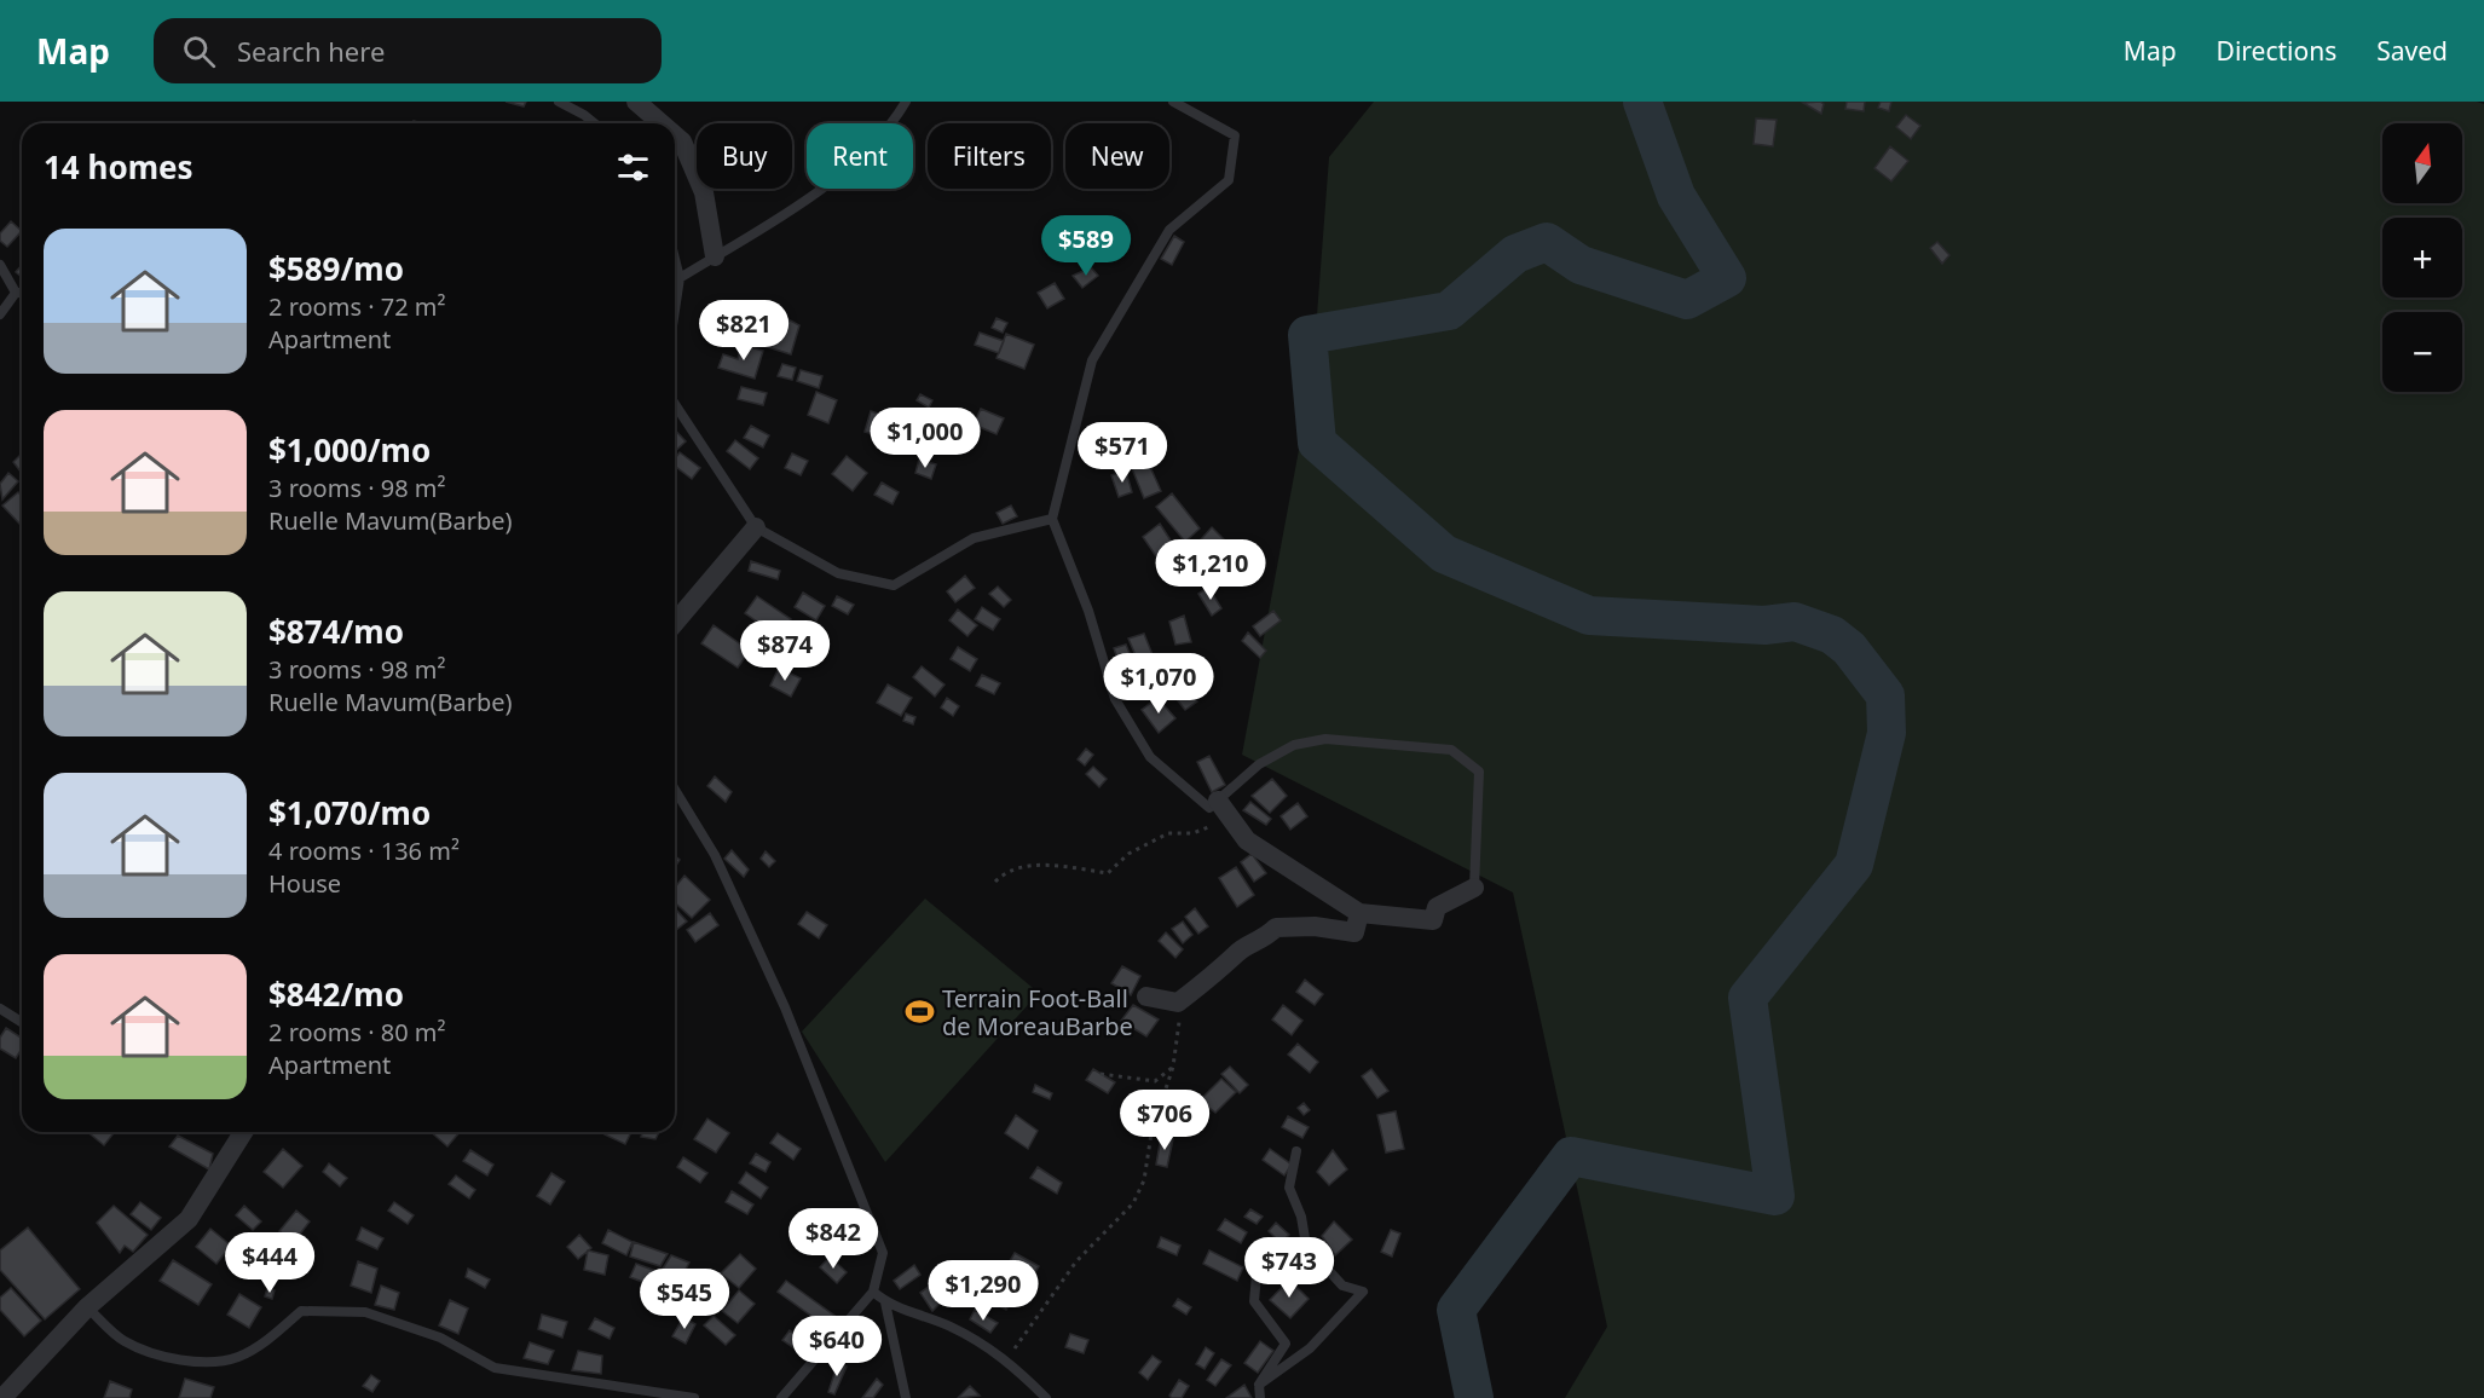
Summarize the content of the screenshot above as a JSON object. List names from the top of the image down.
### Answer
{
  "places": {
    "sports": ["Terrain Foot-Ball de MoreauBarbe"]
  },
  "north": "top",
  "page": {
    "header": "Map",
    "search": "Search here",
    "nav": ["Map", "Directions", "Saved"],
    "map_buttons": ["+", "−"],
    "chip": [
      "Buy",
      "Rent",
      "Filters",
      "New"
    ],
    "heading": "14 homes",
    "list": [
      {
        "name": "$589/mo",
        "note": "2 rooms · 72 m² · Apartment"
      },
      {
        "name": "$1,000/mo",
        "note": "3 rooms · 98 m² · Ruelle Mavum(Barbe)"
      },
      {
        "name": "$874/mo",
        "note": "3 rooms · 98 m² · Ruelle Mavum(Barbe)"
      },
      {
        "name": "$1,070/mo",
        "note": "4 rooms · 136 m² · House"
      },
      {
        "name": "$842/mo",
        "note": "2 rooms · 80 m² · Apartment"
      }
    ],
    "price": [
      "$589",
      "$821",
      "$1,000",
      "$571",
      "$1,210",
      "$874",
      "$1,070",
      "$706",
      "$842",
      "$444",
      "$743",
      "$1,290",
      "$545",
      "$640"
    ]
  }
}
